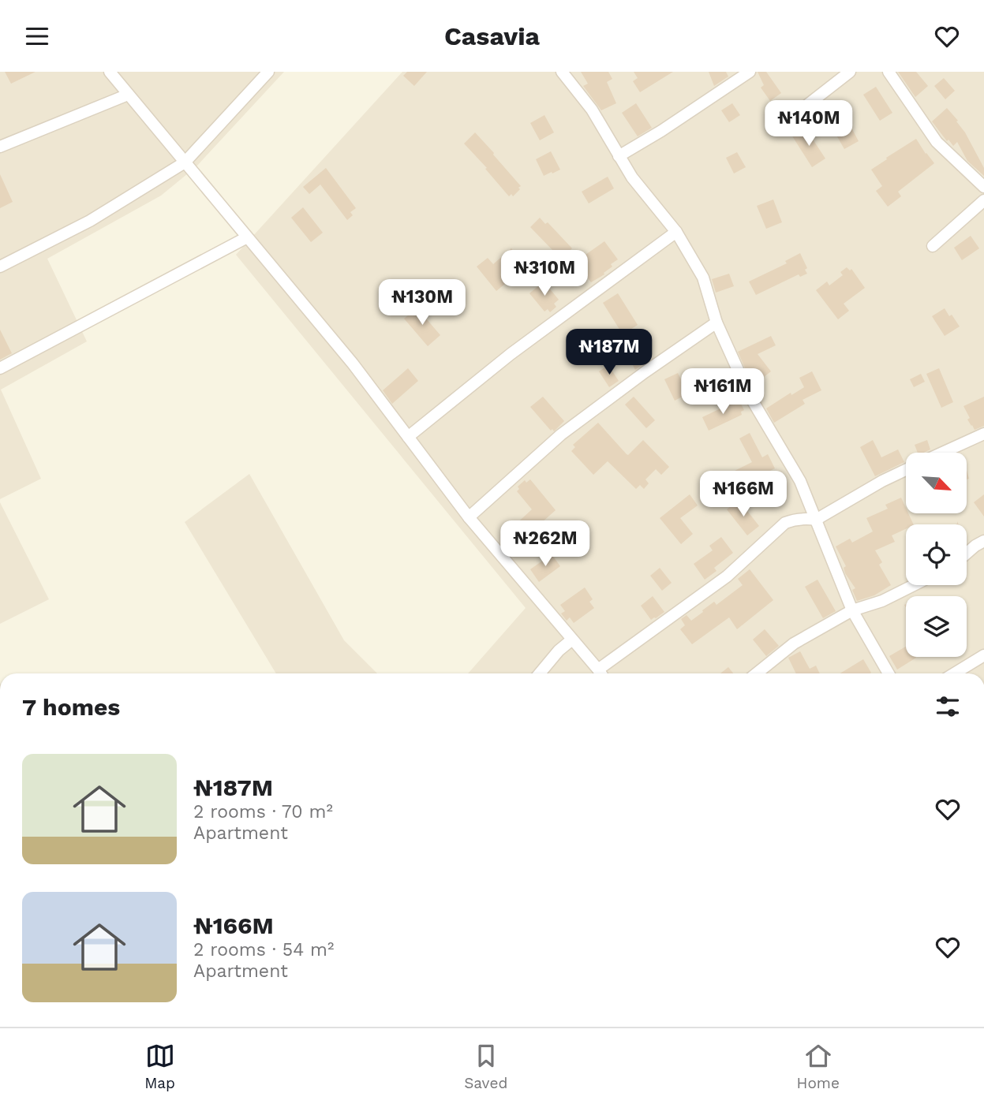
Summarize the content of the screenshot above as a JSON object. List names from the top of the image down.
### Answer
{
  "north": "bottom right",
  "page": {
    "header": "Casavia",
    "price": [
      "₦140M",
      "₦310M",
      "₦130M",
      "₦187M",
      "₦161M",
      "₦166M",
      "₦262M"
    ],
    "heading": "7 homes",
    "list": [
      {
        "name": "₦187M",
        "note": "2 rooms · 70 m² · Apartment"
      },
      {
        "name": "₦166M",
        "note": "2 rooms · 54 m² · Apartment"
      }
    ],
    "tabs": ["Map", "Saved", "Home"]
  }
}
